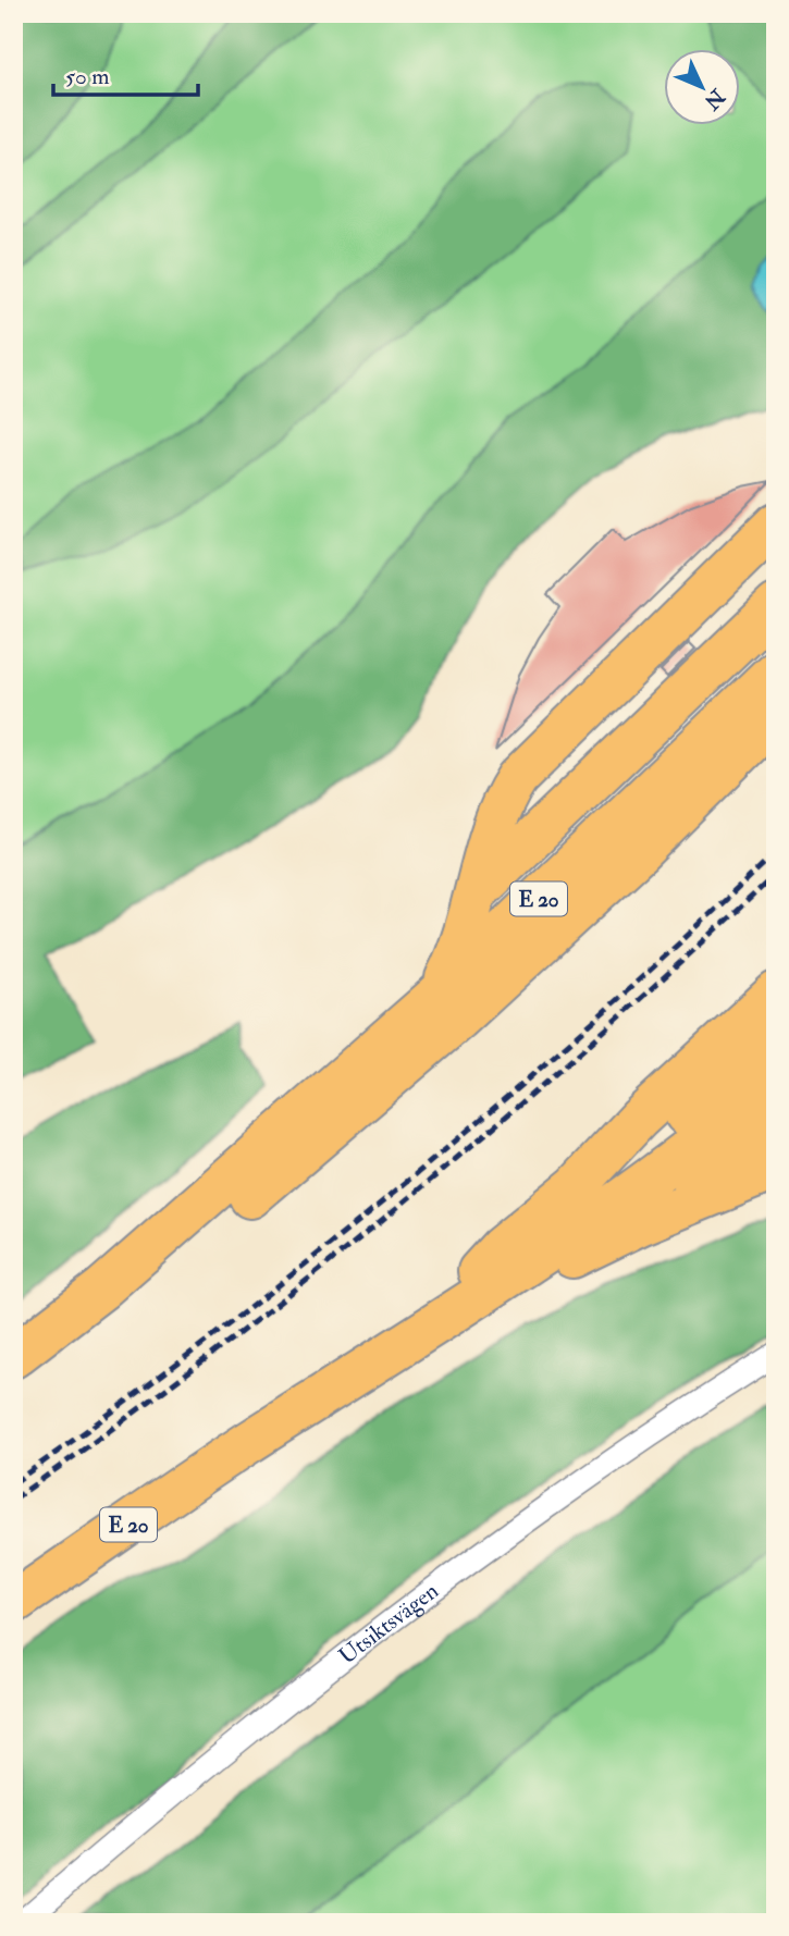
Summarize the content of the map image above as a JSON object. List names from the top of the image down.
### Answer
{
  "streets": {
    "highway": ["E 20"],
    "street": ["Utsiktsvägen"]
  },
  "scale_bar": "50 m",
  "north": "bottom right"
}
